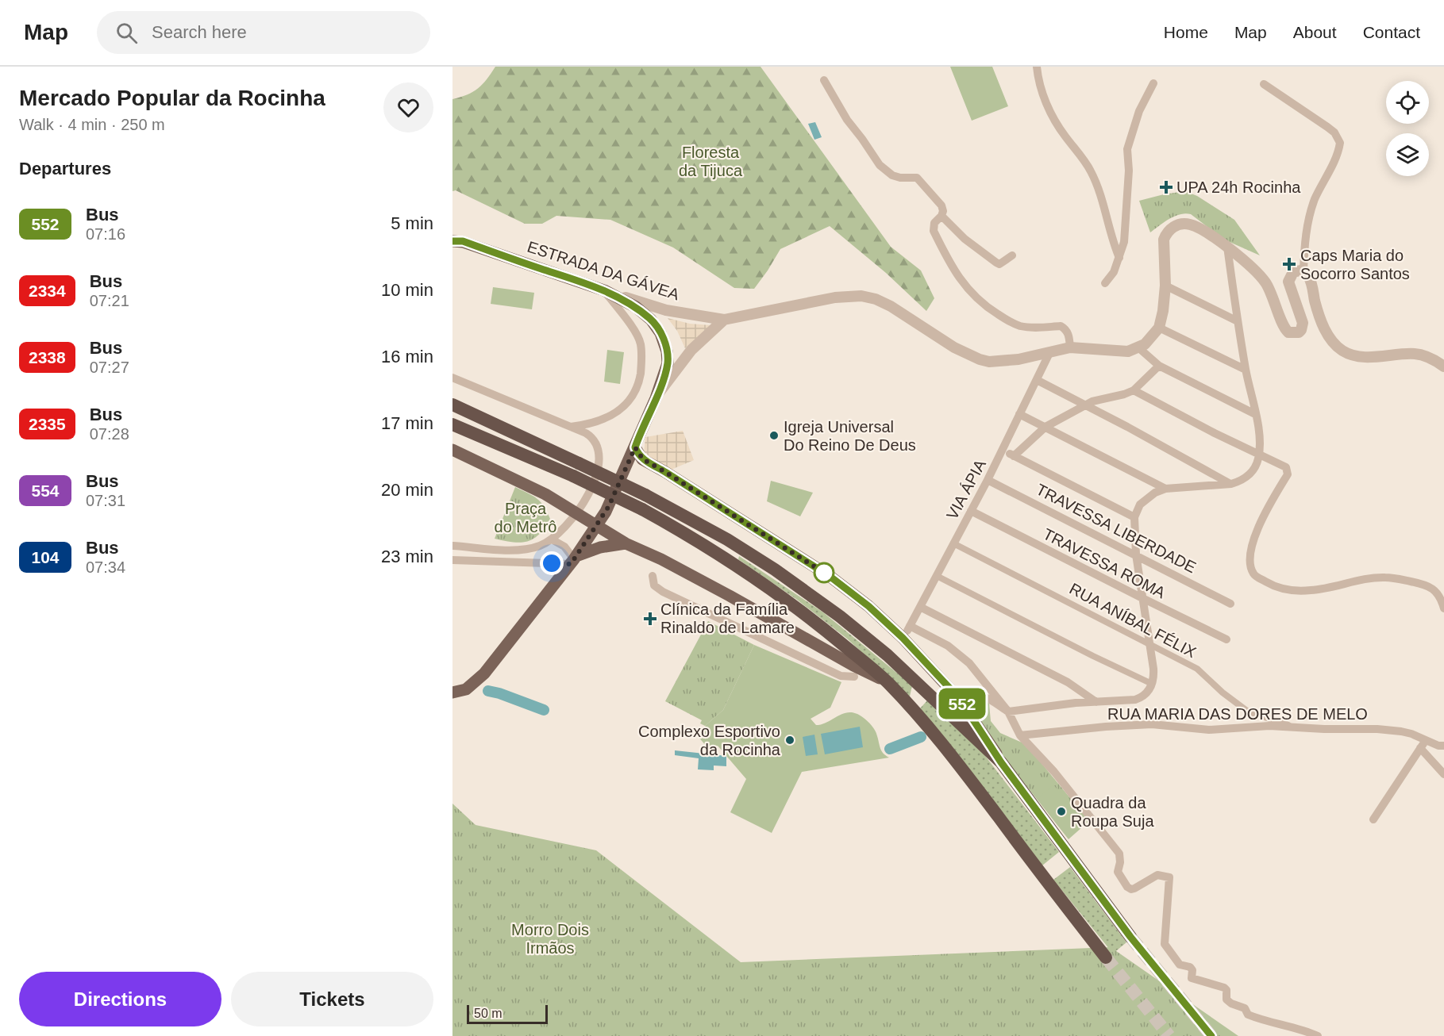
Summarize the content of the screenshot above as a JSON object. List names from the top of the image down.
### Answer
{
  "streets": {
    "main road": ["ESTRADA DA GÁVEA"],
    "street": [
      "VIA ÁPIA",
      "TRAVESSA LIBERDADE",
      "TRAVESSA ROMA",
      "RUA ANÍBAL FÉLIX",
      "RUA MARIA DAS DORES DE MELO"
    ]
  },
  "crossings": [
    ["ESTRADA DA GÁVEA", "VIA ÁPIA"],
    ["VIA ÁPIA", "TRAVESSA LIBERDADE"],
    ["VIA ÁPIA", "TRAVESSA ROMA"],
    ["VIA ÁPIA", "RUA ANÍBAL FÉLIX"],
    ["RUA ANÍBAL FÉLIX", "RUA MARIA DAS DORES DE MELO"]
  ],
  "parks": ["Floresta da Tijuca", "Praça do Metrô", "Morro Dois Irmãos"],
  "places": {
    "health": ["UPA 24h Rocinha", "Caps Maria do Socorro Santos", "Clínica da Família Rinaldo de Lamare"],
    "other": ["Igreja Universal Do Reino De Deus", "Complexo Esportivo da Rocinha", "Quadra da Roupa Suja"]
  },
  "lines": ["bus line 552"],
  "scale_bar": "50 m",
  "page": {
    "header": "Map",
    "search": "Search here",
    "nav": [
      "Home",
      "Map",
      "About",
      "Contact"
    ],
    "heading": [
      ["Mercado Popular da Rocinha", "Walk · 4 min · 250 m"],
      "Departures"
    ],
    "on_map": "552",
    "list": [
      {
        "mark": "552",
        "name": "Bus",
        "note": "07:16",
        "value": "5 min"
      },
      {
        "mark": "2334",
        "name": "Bus",
        "note": "07:21",
        "value": "10 min"
      },
      {
        "mark": "2338",
        "name": "Bus",
        "note": "07:27",
        "value": "16 min"
      },
      {
        "mark": "2335",
        "name": "Bus",
        "note": "07:28",
        "value": "17 min"
      },
      {
        "mark": "554",
        "name": "Bus",
        "note": "07:31",
        "value": "20 min"
      },
      {
        "mark": "104",
        "name": "Bus",
        "note": "07:34",
        "value": "23 min"
      }
    ],
    "buttons": ["Directions", "Tickets"],
    "scale": "50 m"
  }
}
